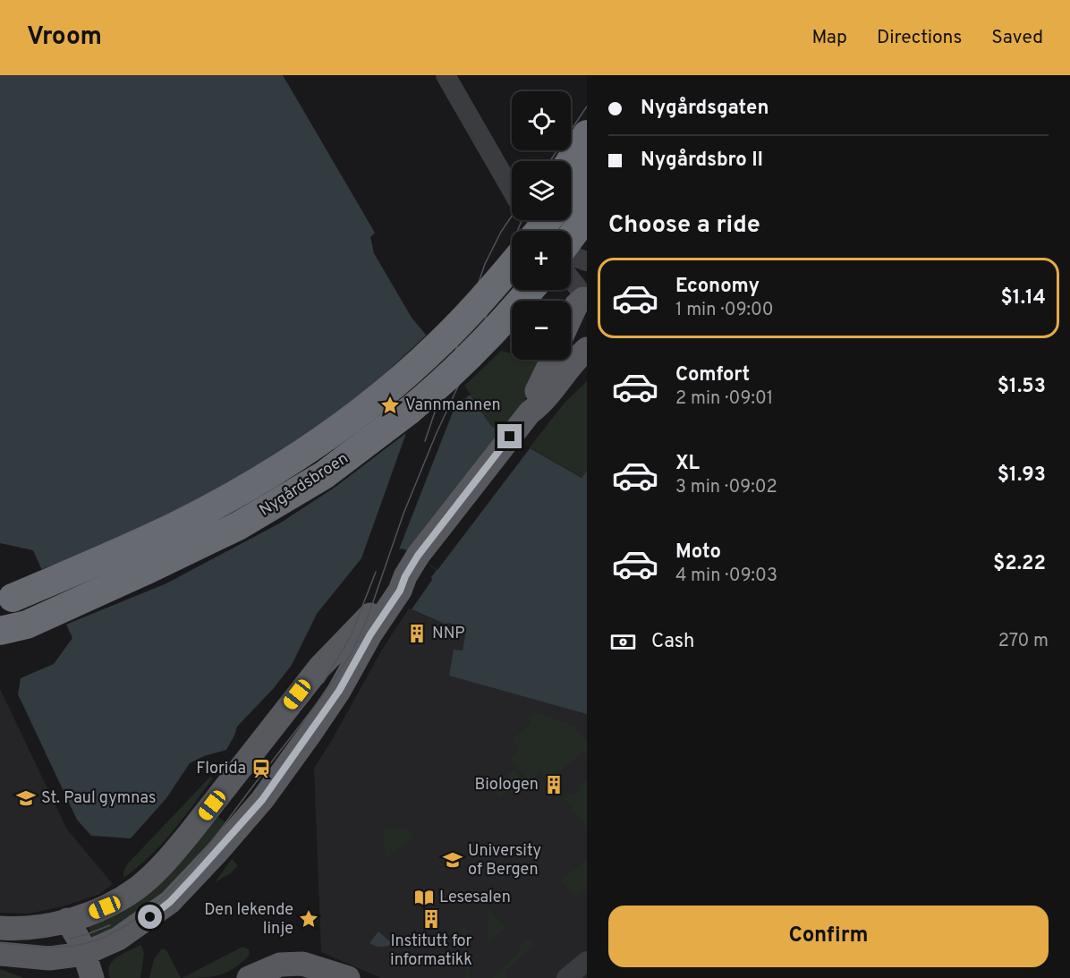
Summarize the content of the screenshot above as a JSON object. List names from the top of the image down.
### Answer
{
  "streets": {
    "highway": ["Nygårdsbroen"]
  },
  "places": {
    "place": ["Vannmannen", "Den lekende linje"],
    "building": ["NNP", "Biologen", "Institutt for informatikk"],
    "station": ["Florida"],
    "school or university": ["St. Paul gymnas", "University of Bergen"],
    "library": ["Lesesalen"]
  },
  "page": {
    "header": "Vroom",
    "nav": ["Map", "Directions", "Saved"],
    "banner": ["Nygårdsgaten", "Nygårdsbro II"],
    "map_buttons": ["+", "−"],
    "heading": "Choose a ride",
    "list": [
      {
        "name": "Economy",
        "note": "1 min · 09:00",
        "value": "$1.14"
      },
      {
        "name": "Comfort",
        "note": "2 min · 09:01",
        "value": "$1.53"
      },
      {
        "name": "XL",
        "note": "3 min · 09:02",
        "value": "$1.93"
      },
      {
        "name": "Moto",
        "note": "4 min · 09:03",
        "value": "$2.22"
      }
    ],
    "pay": ["Cash", "270 m"],
    "buttons": "Confirm"
  }
}
